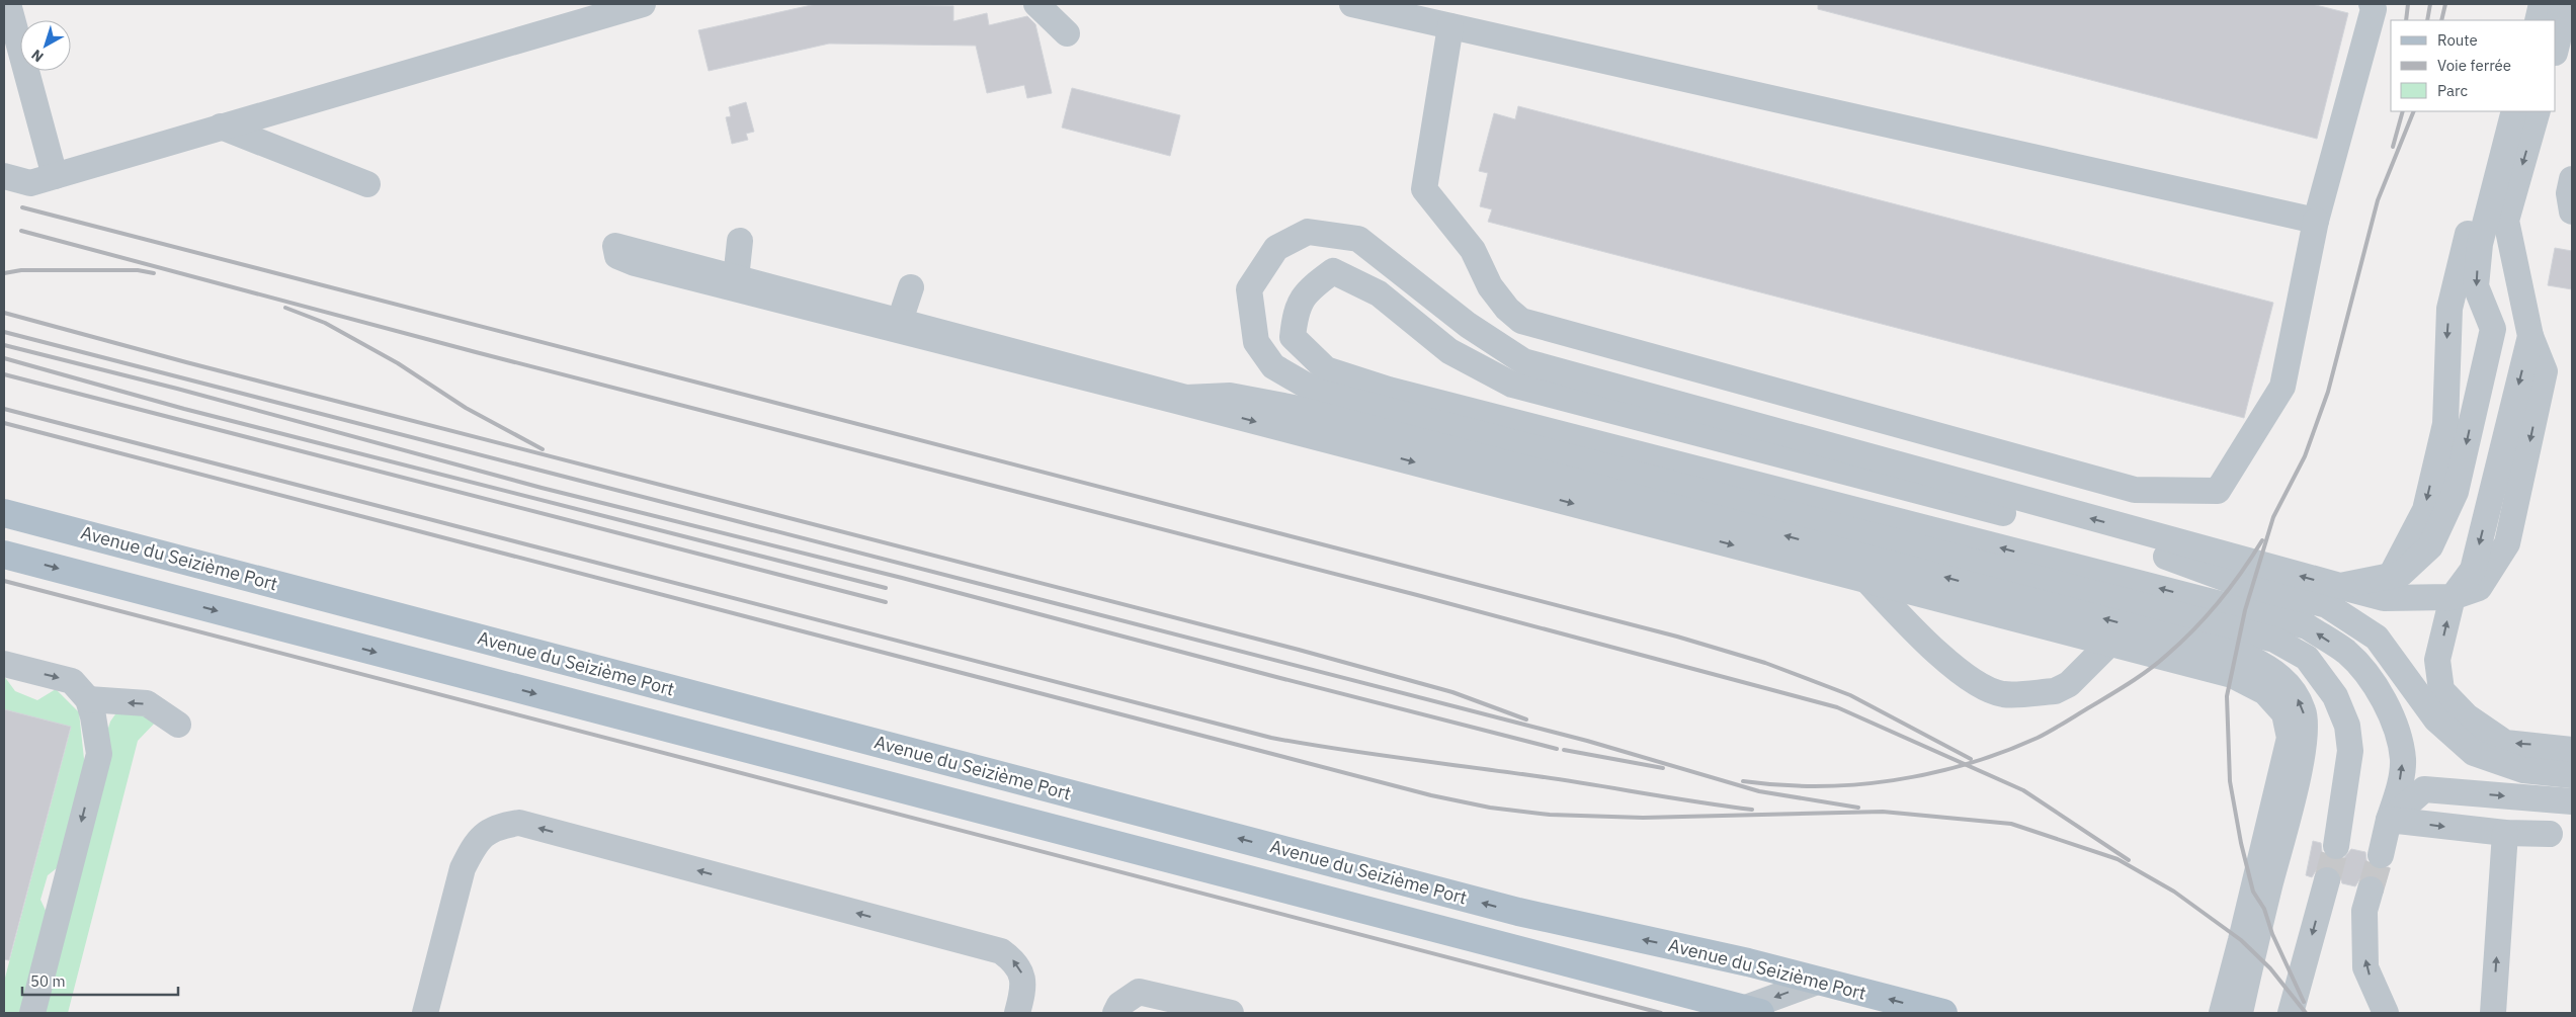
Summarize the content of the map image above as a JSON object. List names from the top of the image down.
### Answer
{
  "streets": {
    "main road": ["Avenue du Seizième Port"]
  },
  "legend": ["Route", "Voie ferrée", "Parc"],
  "scale_bar": "50 m",
  "north": "bottom left"
}
